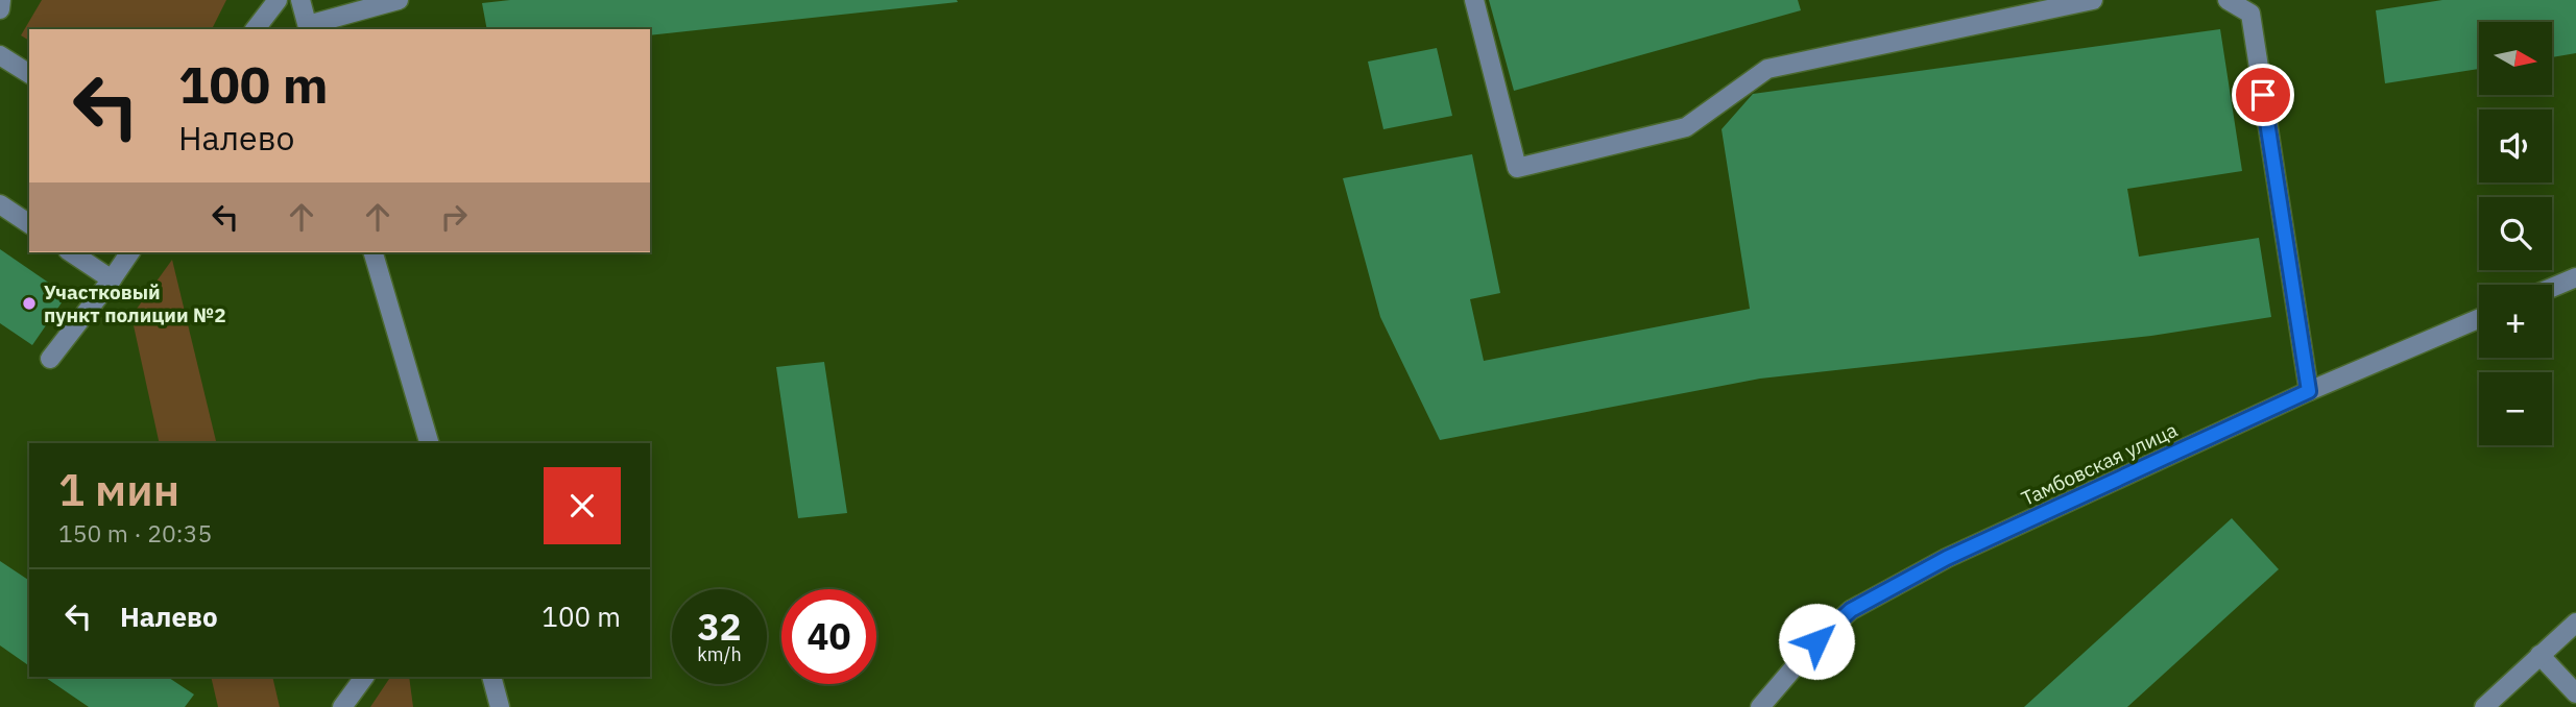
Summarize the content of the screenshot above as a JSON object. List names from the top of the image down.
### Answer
{
  "streets": {
    "street": ["Тамбовская улица"]
  },
  "places": ["Участковый пункт полиции №2"],
  "north": "right",
  "page": {
    "map_buttons": ["+", "−"],
    "turn": ["100 m", "Налево"],
    "heading": ["1 мин", "150 m · 20:35"],
    "list": [
      {
        "name": "Налево",
        "value": "100 m"
      }
    ],
    "speed": "32 km/h",
    "limit": "40"
  }
}
